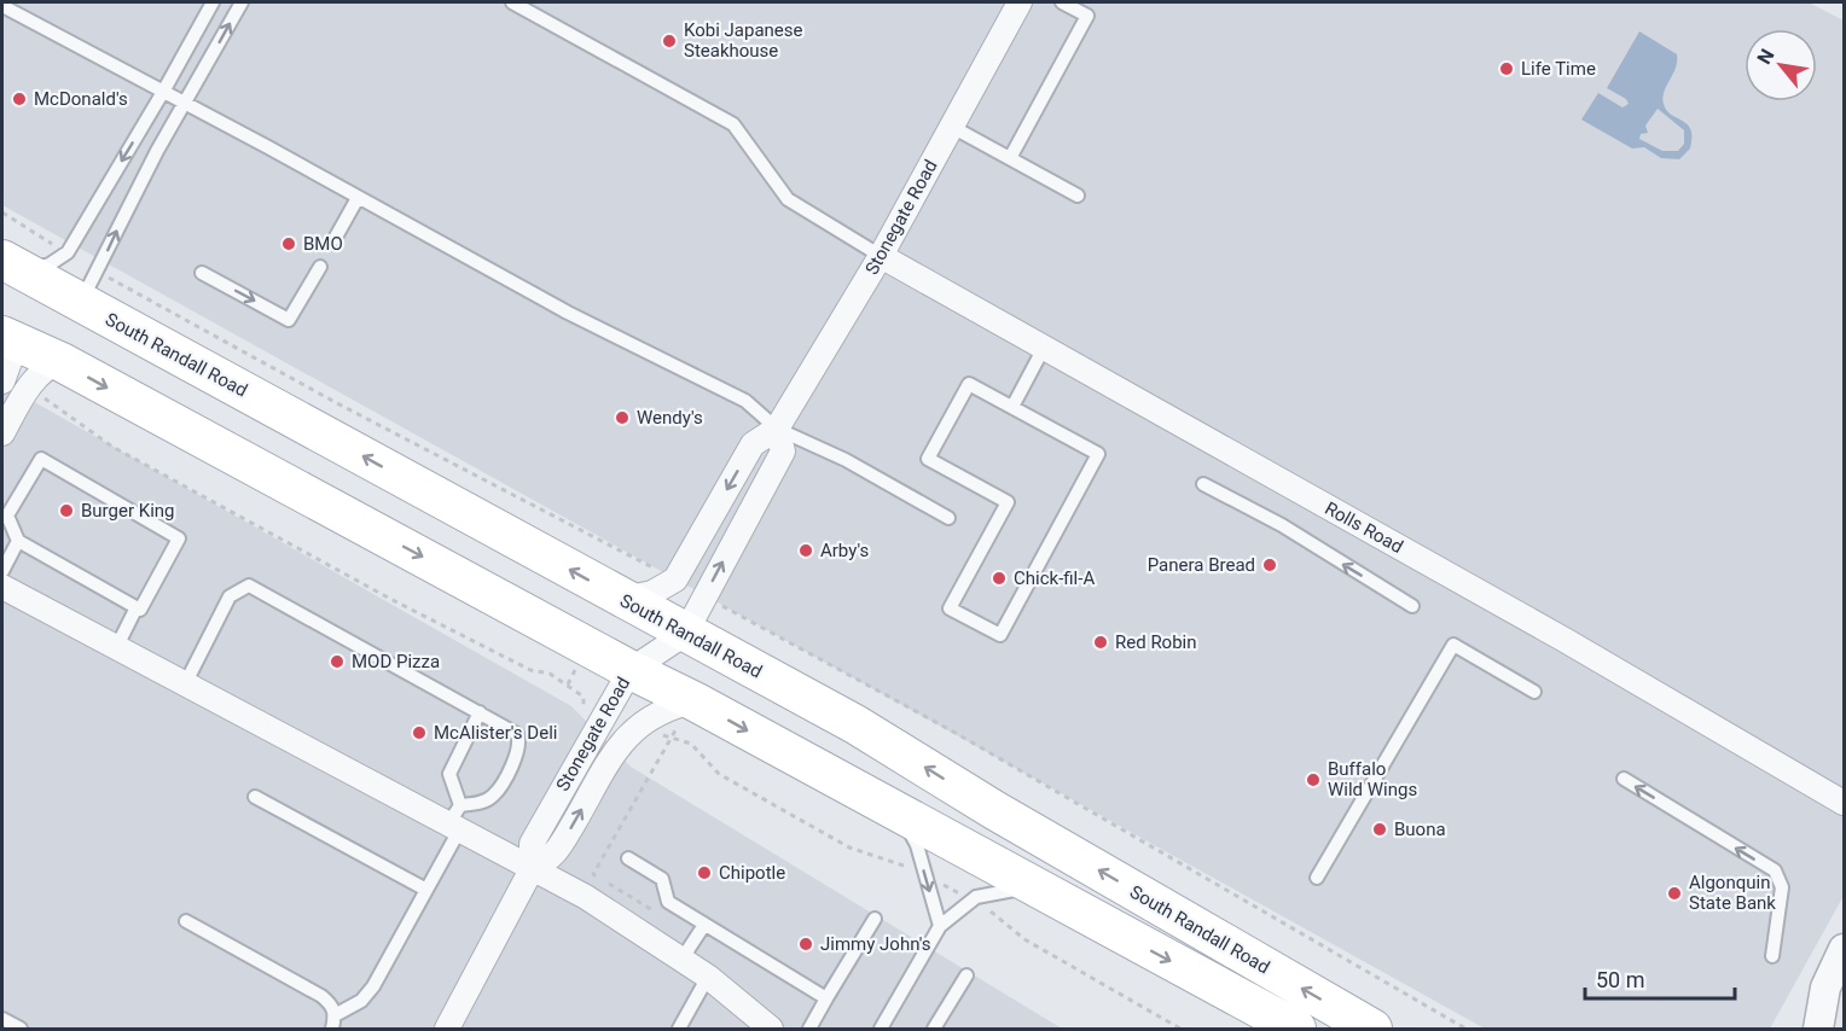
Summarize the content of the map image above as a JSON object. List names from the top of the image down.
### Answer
{
  "streets": {
    "main road": ["South Randall Road"],
    "street": ["Stonegate Road", "Rolls Road"]
  },
  "crossings": [
    ["Stonegate Road", "South Randall Road"],
    ["Stonegate Road", "Rolls Road"]
  ],
  "places": [
    "Kobi Japanese Steakhouse",
    "Life Time",
    "McDonald's",
    "BMO",
    "Wendy's",
    "Burger King",
    "Arby's",
    "Panera Bread",
    "Chick-fil-A",
    "Red Robin",
    "MOD Pizza",
    "McAlister's Deli",
    "Buffalo Wild Wings",
    "Buona",
    "Chipotle",
    "Algonquin State Bank",
    "Jimmy John's"
  ],
  "scale_bar": "50 m",
  "north": "top left"
}
